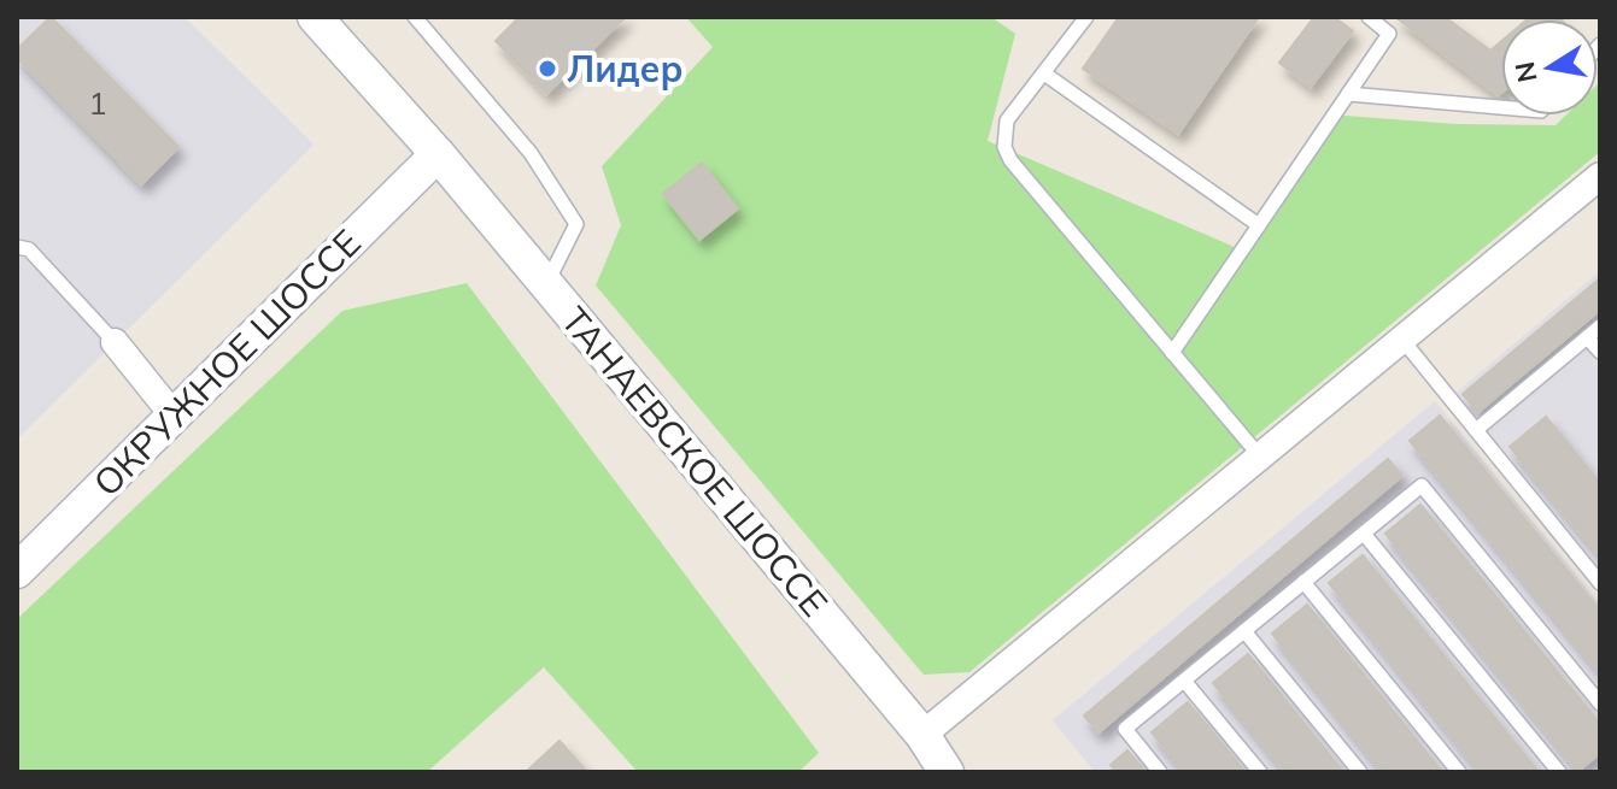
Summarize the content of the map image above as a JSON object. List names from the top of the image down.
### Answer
{
  "streets": {
    "street": ["ОКРУЖНОЕ ШОССЕ", "ТАНАЕВСКОЕ ШОССЕ"]
  },
  "crossings": [
    ["ОКРУЖНОЕ ШОССЕ", "ТАНАЕВСКОЕ ШОССЕ"]
  ],
  "places": ["Лидер"],
  "house_numbers": ["1"],
  "north": "left"
}
